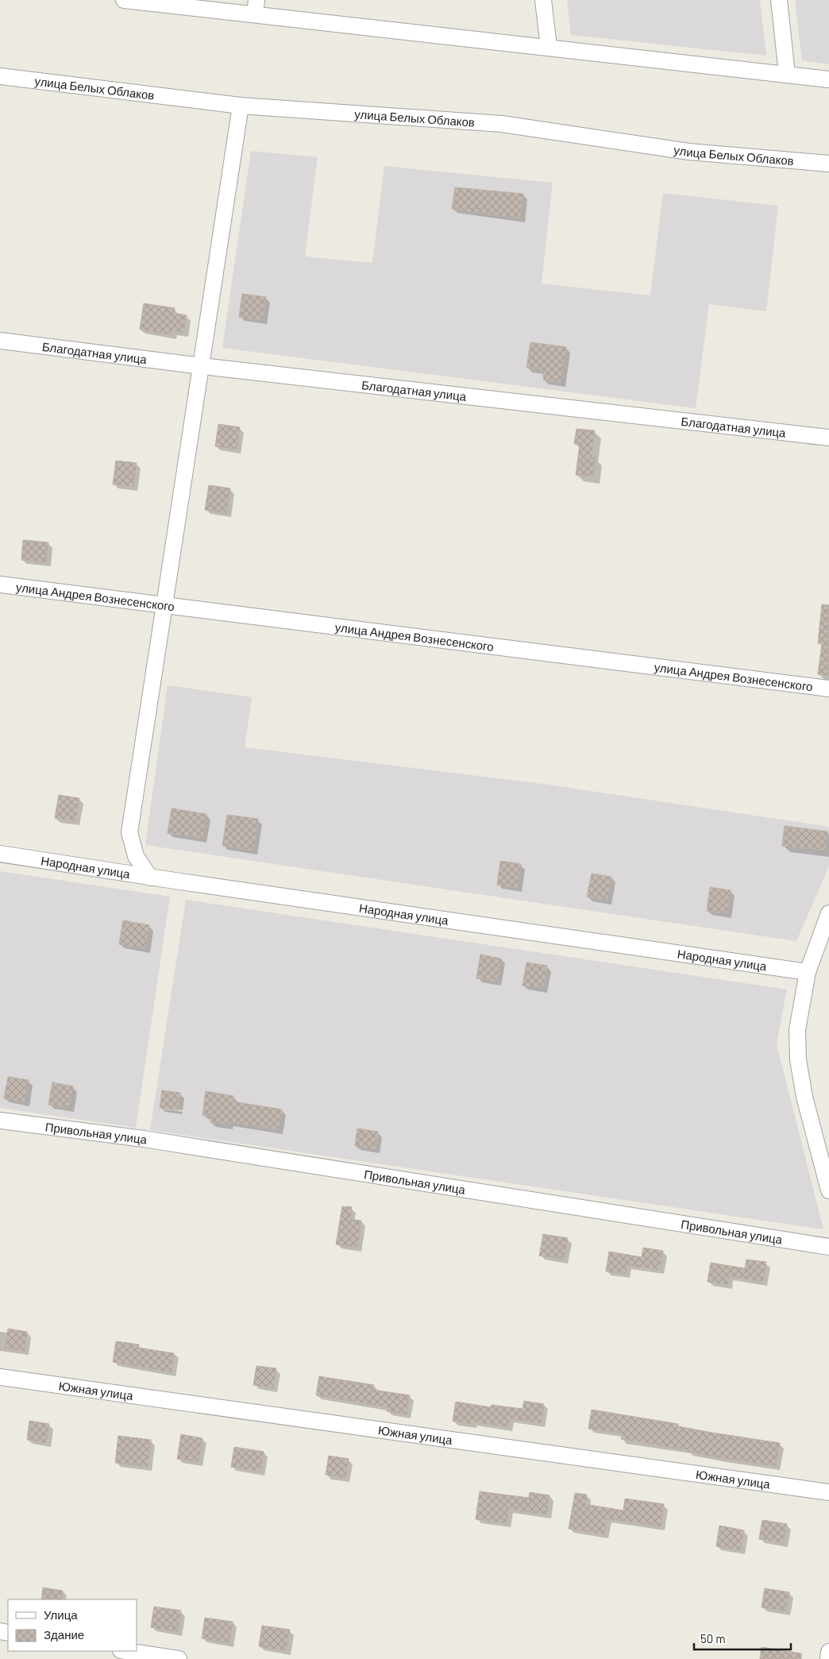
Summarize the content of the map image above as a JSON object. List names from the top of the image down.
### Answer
{
  "streets": {
    "street": [
      "улица Белых Облаков",
      "Благодатная улица",
      "улица Андрея Вознесенского",
      "Народная улица",
      "Привольная улица",
      "Южная улица"
    ]
  },
  "legend": ["Улица", "Здание"],
  "scale_bar": "50 m"
}
